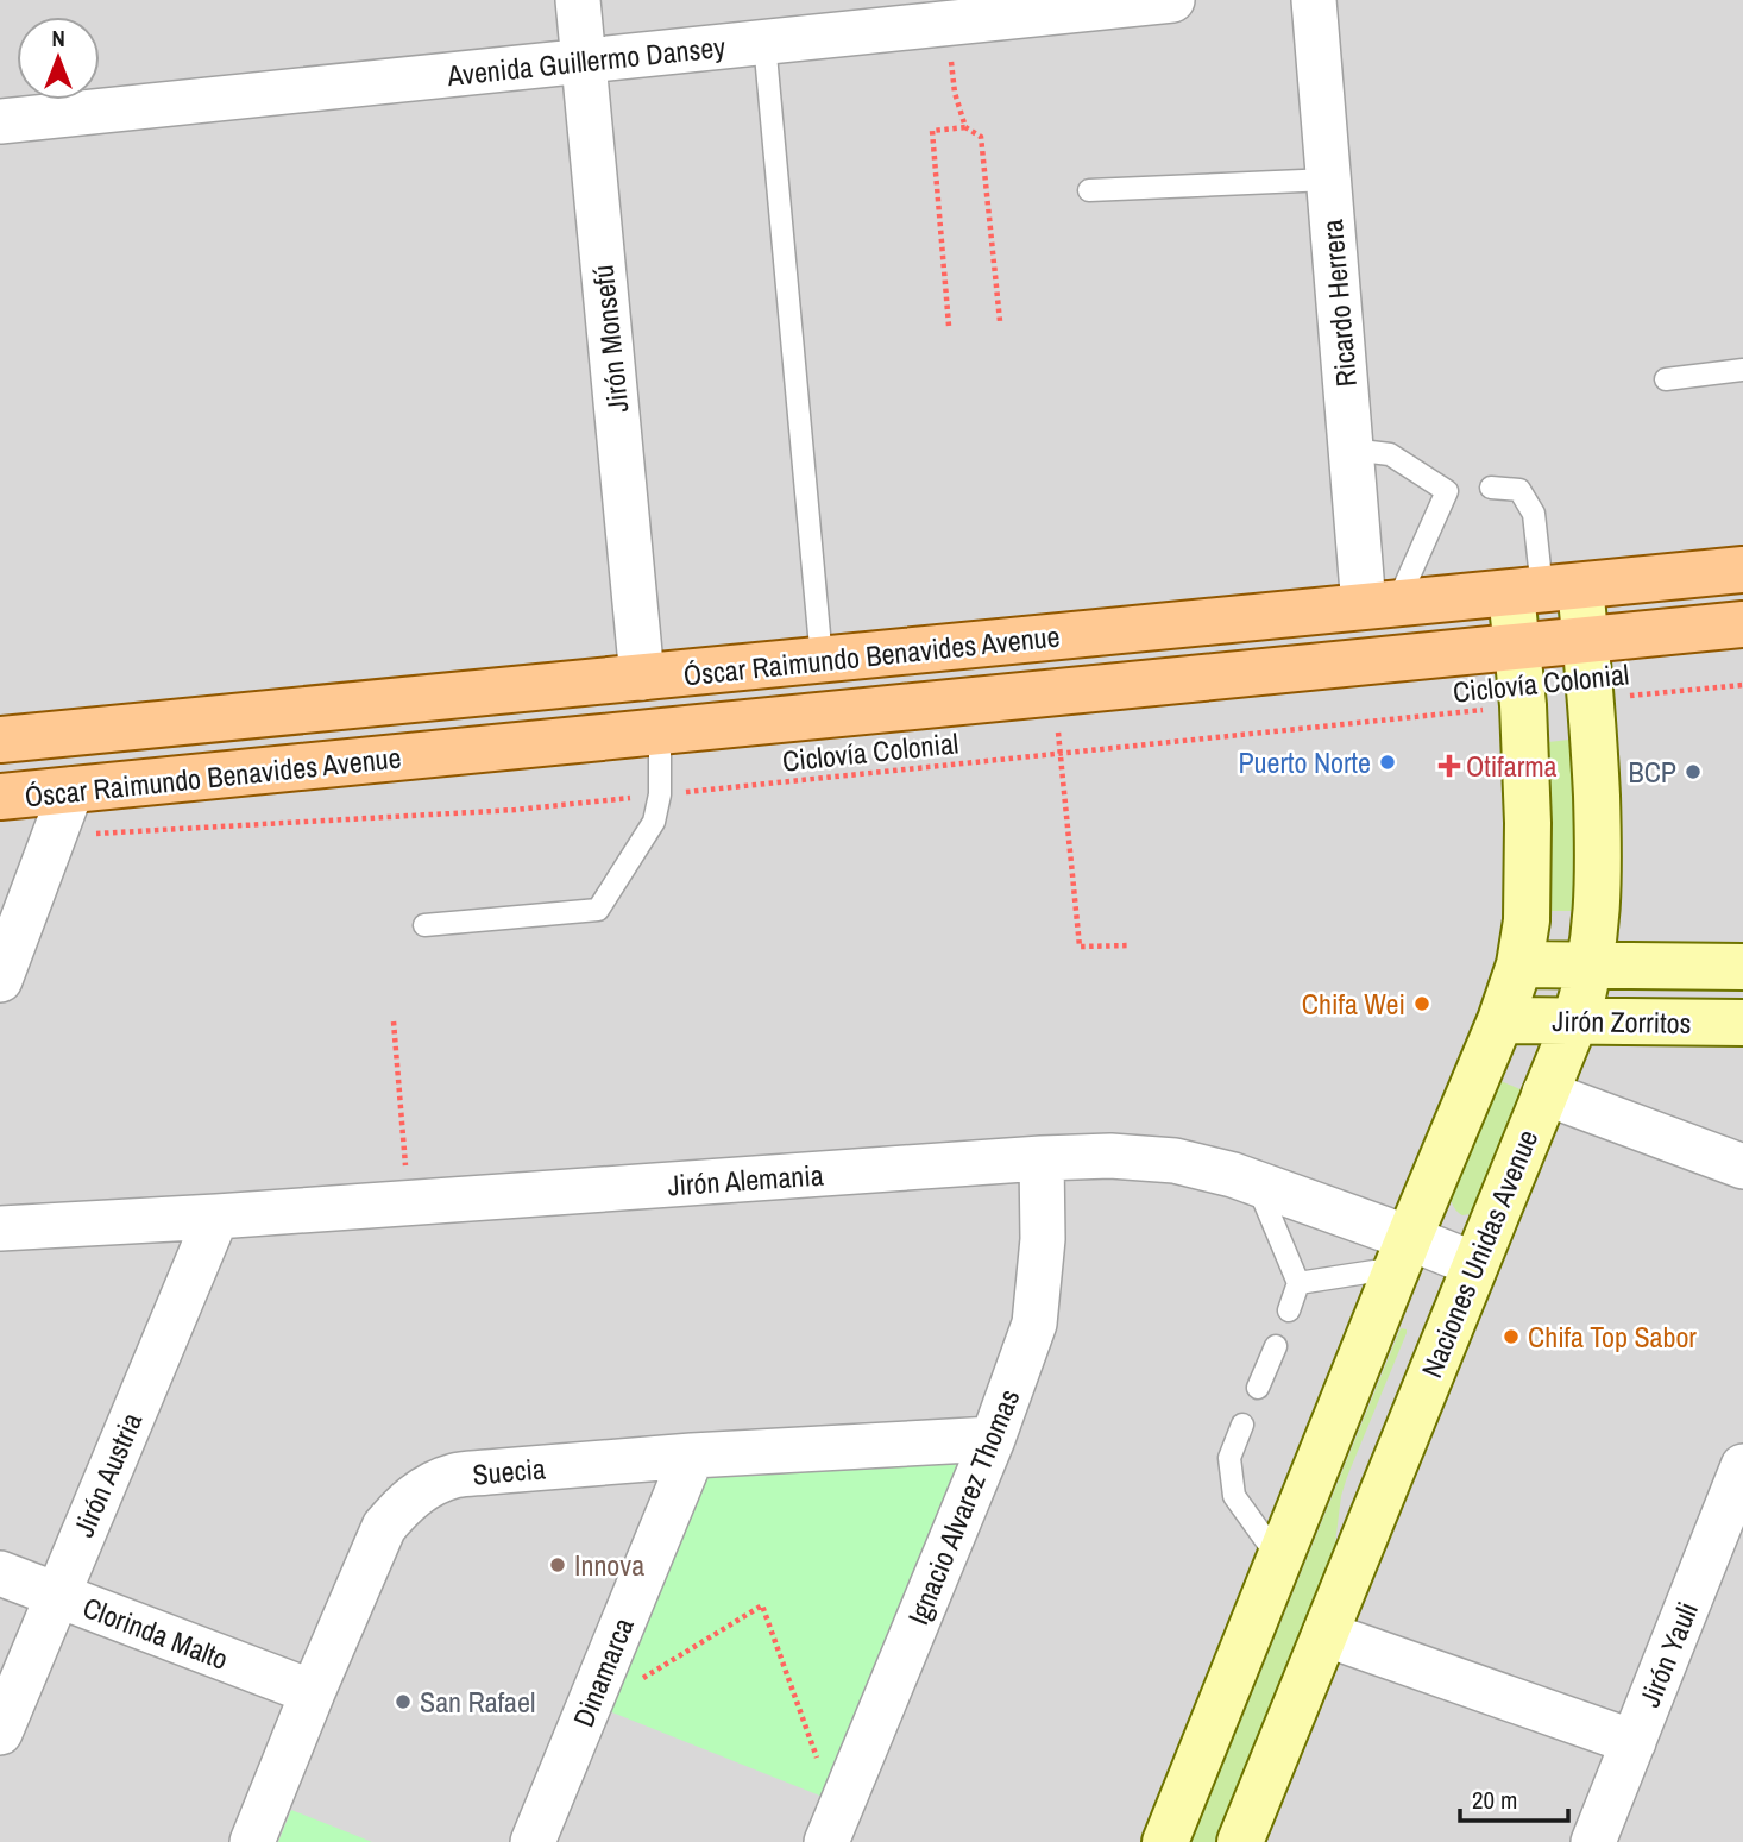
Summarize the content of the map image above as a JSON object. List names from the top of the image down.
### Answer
{
  "streets": {
    "main road": ["Óscar Raimundo Benavides Avenue", "Jirón Zorritos", "Naciones Unidas Avenue"],
    "street": [
      "Avenida Guillermo Dansey",
      "Ricardo Herrera",
      "Jirón Monsefú",
      "Jirón Alemania",
      "Suecia",
      "Jirón Austria",
      "Ignacio Alvarez Thomas",
      "Clorinda Malto",
      "Jirón Yauli",
      "Dinamarca"
    ],
    "path": ["Ciclovía Colonial"]
  },
  "crossings": [
    ["Avenida Guillermo Dansey", "Jirón Monsefú"],
    ["Ricardo Herrera", "Óscar Raimundo Benavides Avenue"],
    ["Jirón Monsefú", "Óscar Raimundo Benavides Avenue"],
    ["Óscar Raimundo Benavides Avenue", "Naciones Unidas Avenue"],
    ["Ciclovía Colonial", "Naciones Unidas Avenue"],
    ["Jirón Zorritos", "Naciones Unidas Avenue"],
    ["Jirón Alemania", "Naciones Unidas Avenue"],
    ["Jirón Alemania", "Jirón Austria"],
    ["Jirón Alemania", "Ignacio Alvarez Thomas"],
    ["Suecia", "Ignacio Alvarez Thomas"],
    ["Suecia", "Clorinda Malto"],
    ["Suecia", "Dinamarca"],
    ["Jirón Austria", "Clorinda Malto"]
  ],
  "places": {
    "other": [
      "Puerto Norte",
      "BCP",
      "Chifa Wei",
      "Chifa Top Sabor",
      "Innova",
      "San Rafael"
    ],
    "health": ["Otifarma"]
  },
  "scale_bar": "20 m",
  "north": "top"
}
